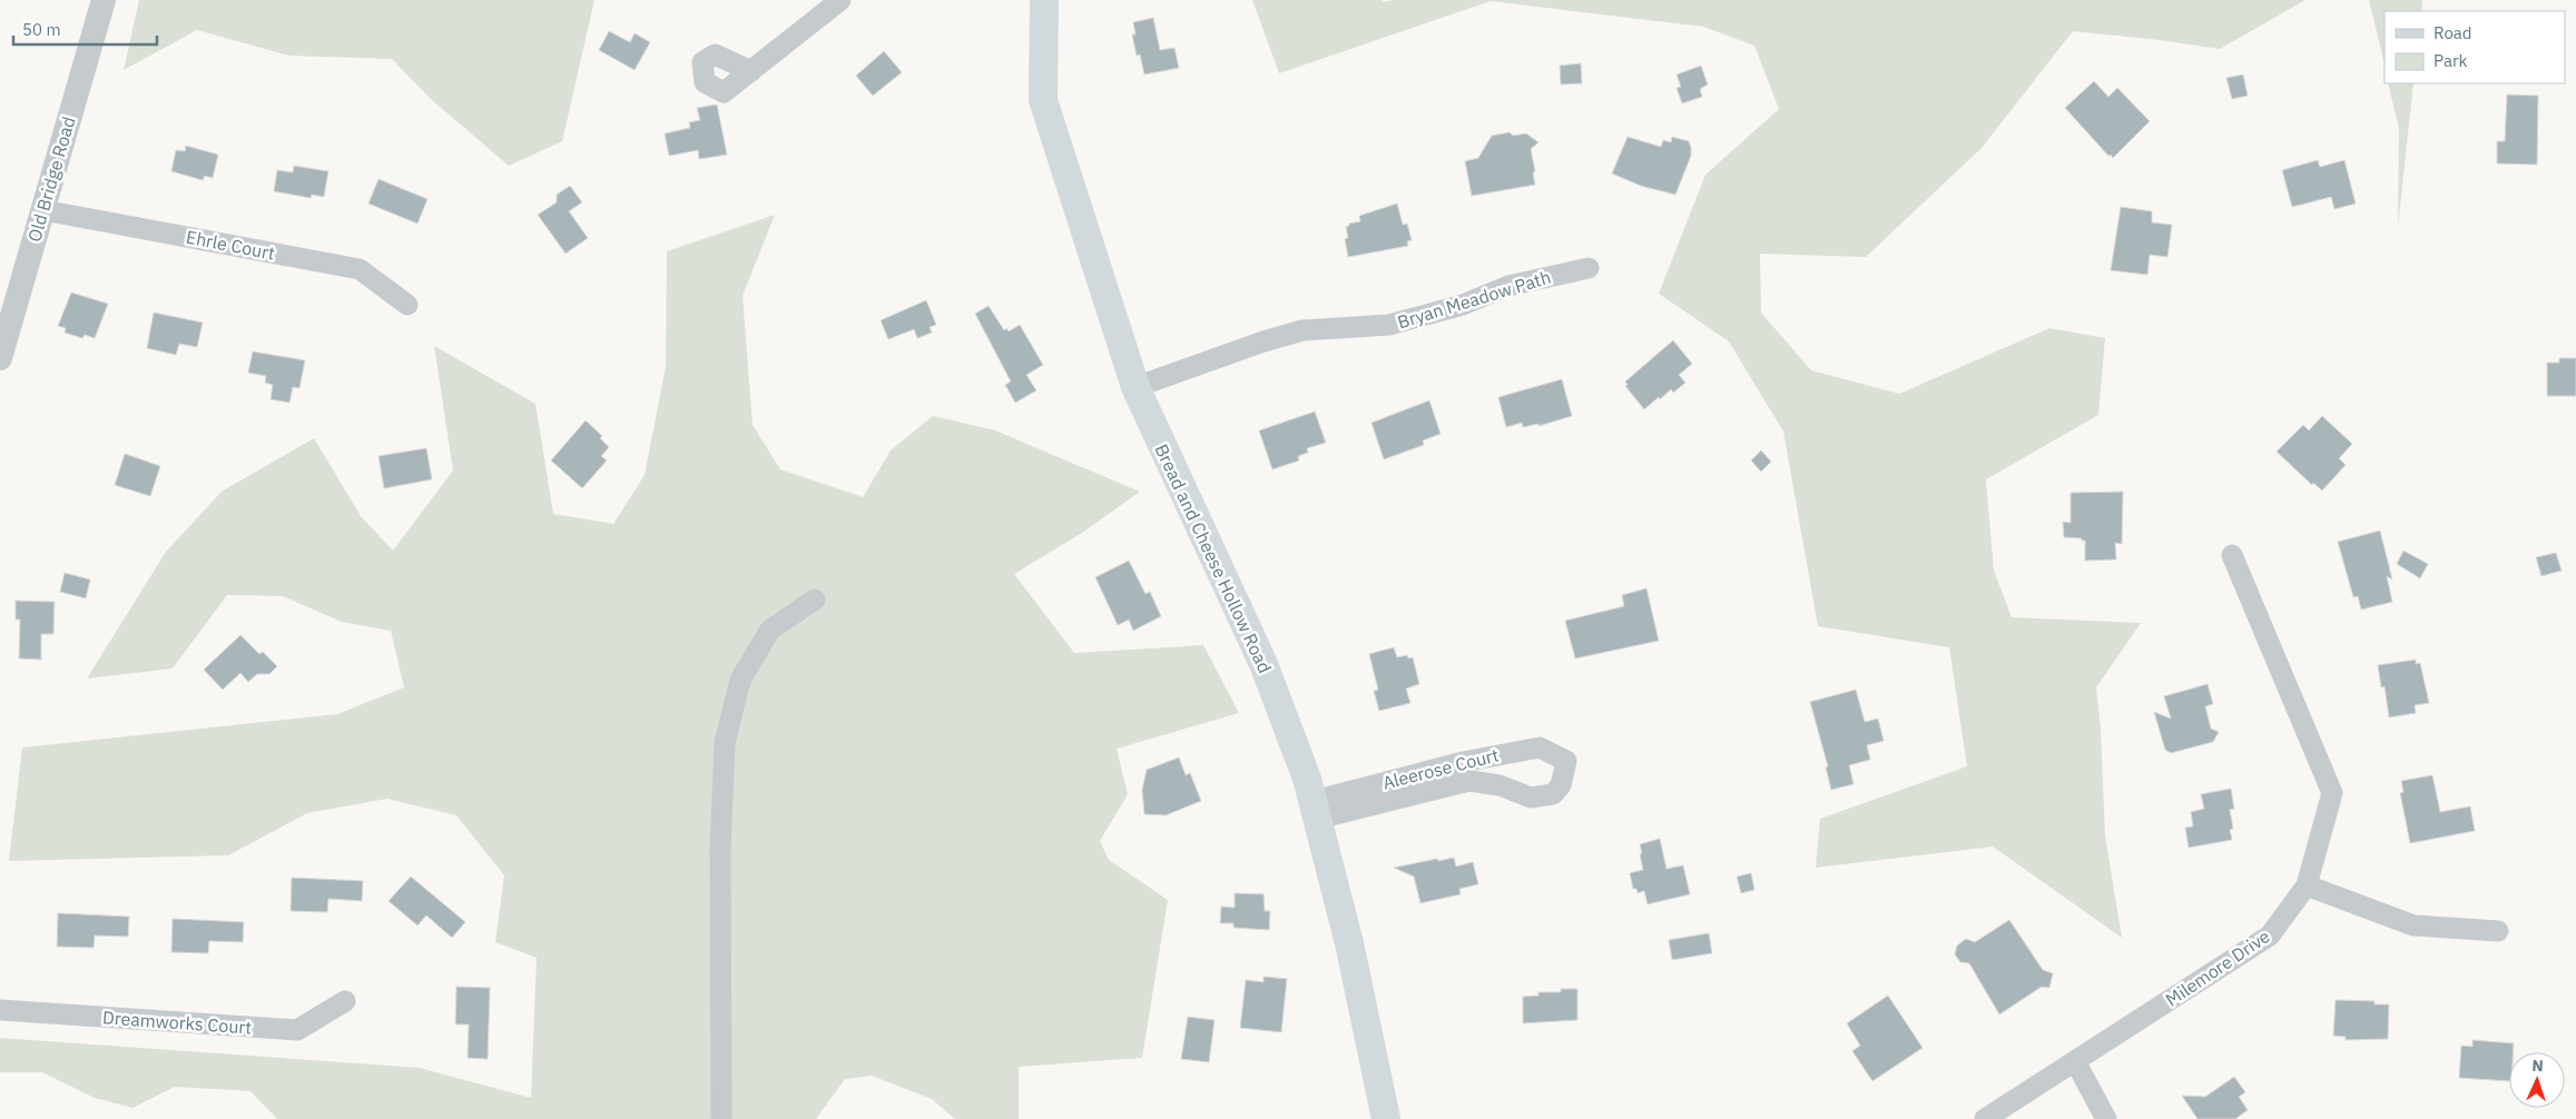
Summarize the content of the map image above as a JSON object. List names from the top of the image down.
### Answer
{
  "streets": {
    "main road": ["Bread and Cheese Hollow Road"],
    "street": [
      "Old Bridge Road",
      "Ehrle Court",
      "Bryan Meadow Path",
      "Aleerose Court",
      "Milemore Drive",
      "Dreamworks Court"
    ]
  },
  "crossings": [
    ["Old Bridge Road", "Ehrle Court"],
    ["Bryan Meadow Path", "Bread and Cheese Hollow Road"],
    ["Bread and Cheese Hollow Road", "Aleerose Court"]
  ],
  "legend": ["Road", "Park"],
  "scale_bar": "50 m",
  "north": "top"
}
